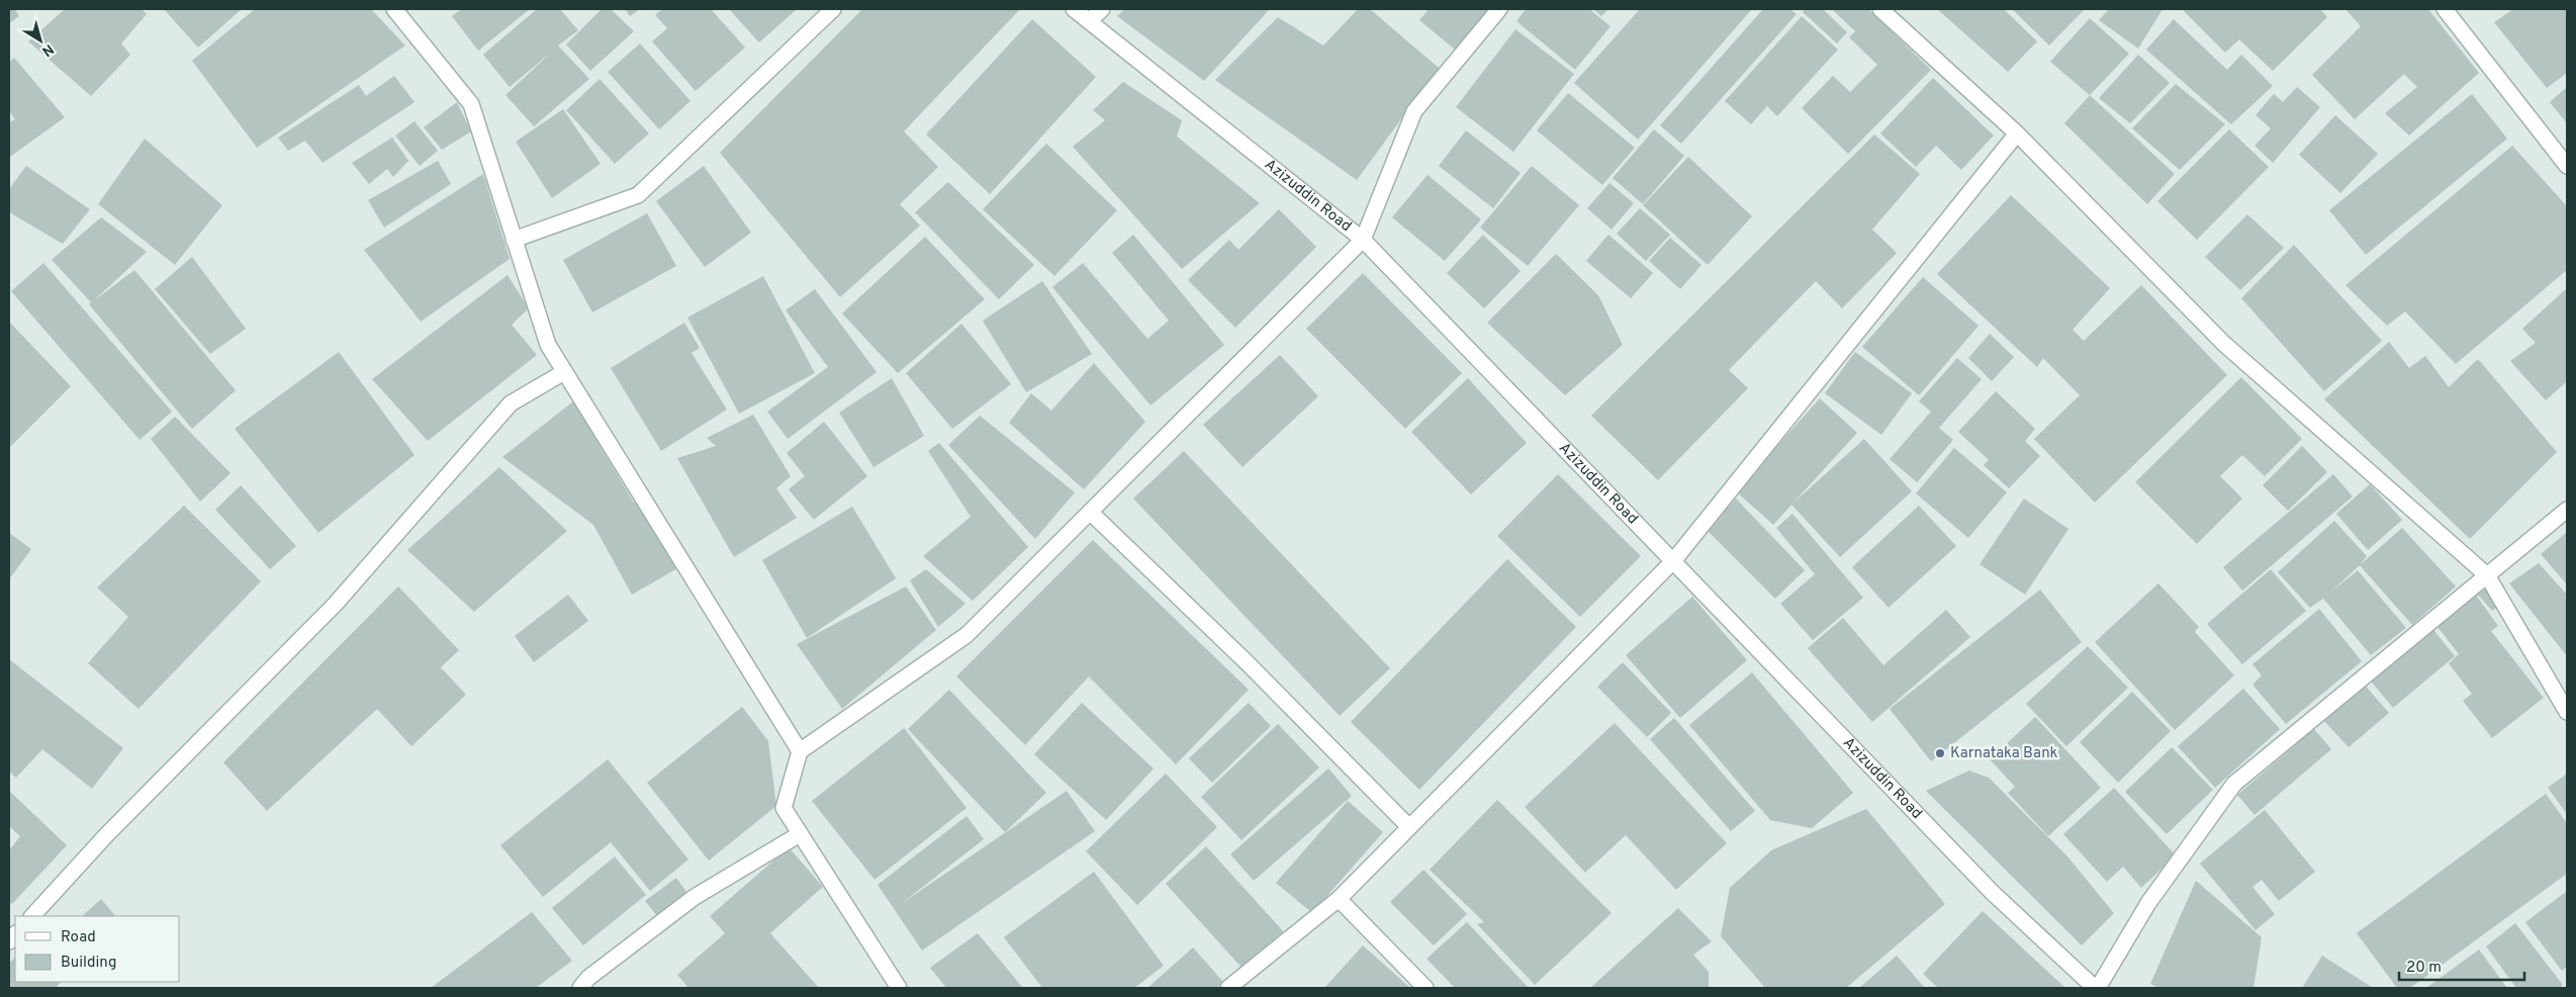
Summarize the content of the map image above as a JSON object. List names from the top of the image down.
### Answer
{
  "streets": {
    "street": ["Azizuddin Road"]
  },
  "places": ["Karnataka Bank"],
  "legend": ["Road", "Building"],
  "scale_bar": "20 m",
  "north": "bottom right"
}
